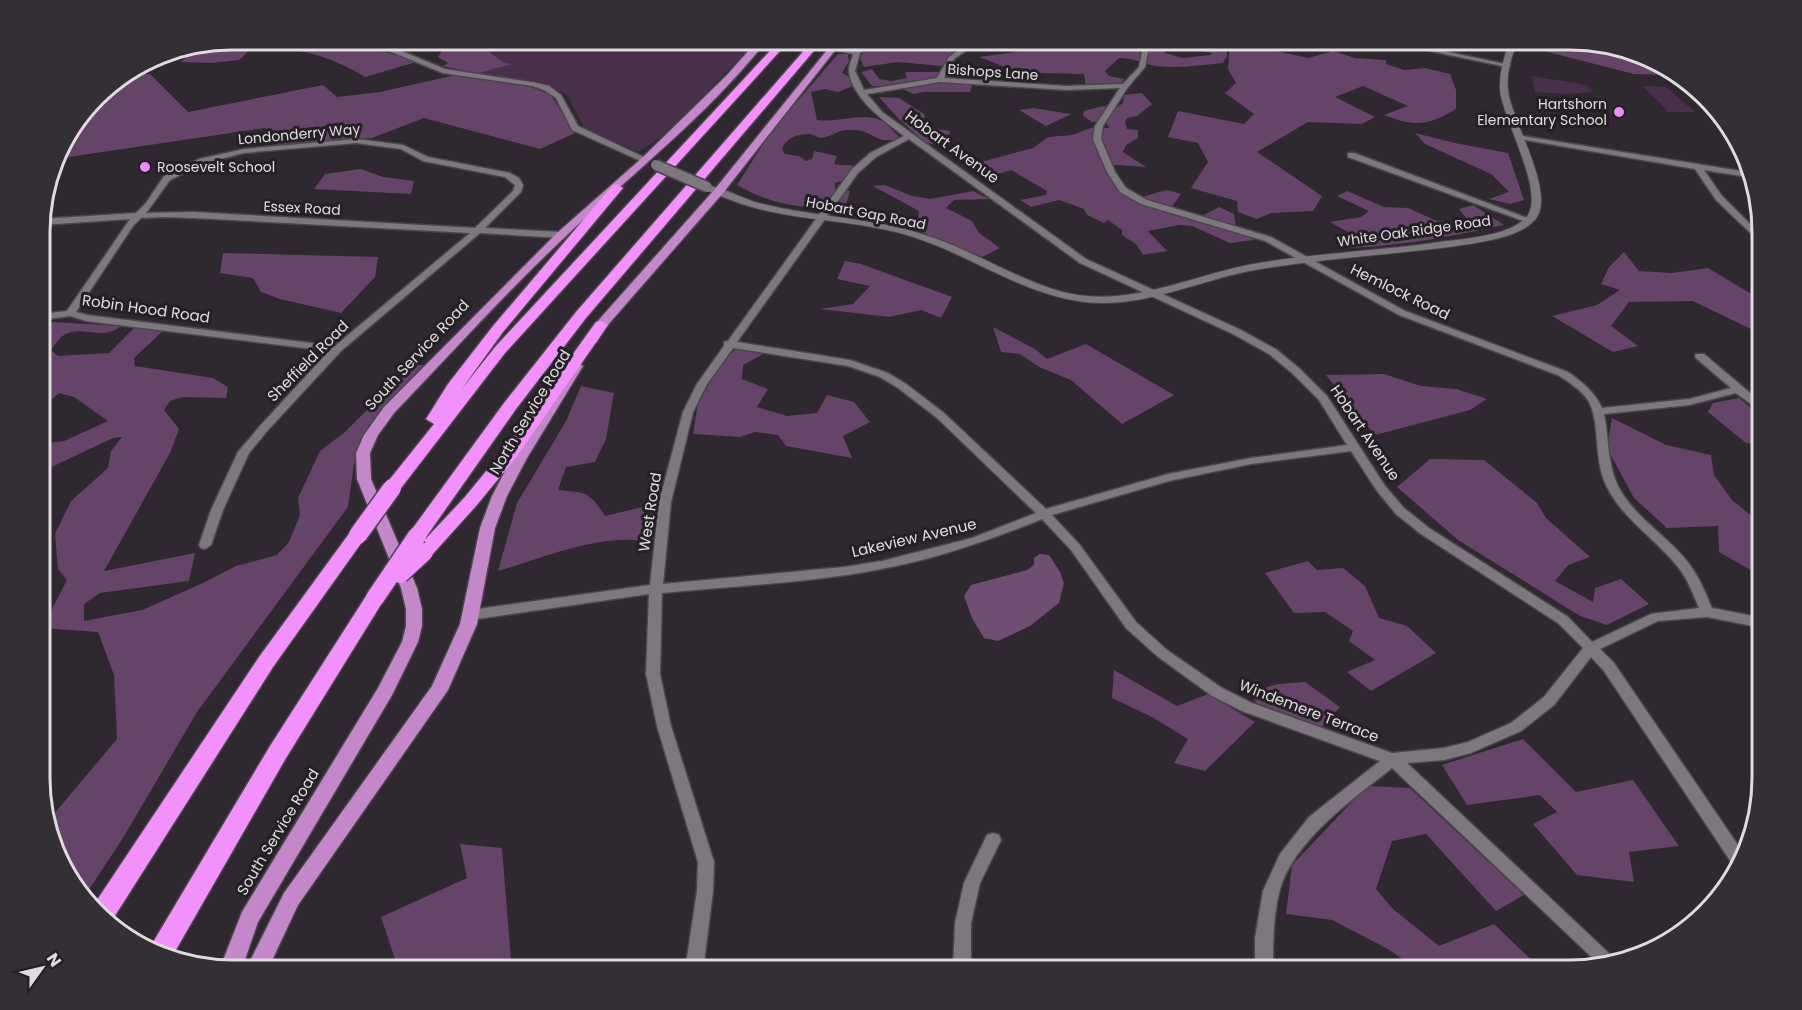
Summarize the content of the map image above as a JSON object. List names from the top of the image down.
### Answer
{
  "streets": {
    "main road": ["South Service Road", "North Service Road"],
    "street": [
      "Bishops Lane",
      "Londonderry Way",
      "Hobart Avenue",
      "Essex Road",
      "Hobart Gap Road",
      "White Oak Ridge Road",
      "Hemlock Road",
      "Robin Hood Road",
      "Sheffield Road",
      "West Road",
      "Lakeview Avenue",
      "Windemere Terrace"
    ]
  },
  "crossings": [
    ["Bishops Lane", "Hobart Avenue"],
    ["Bishops Lane", "Hemlock Road"],
    ["Londonderry Way", "Essex Road"],
    ["Londonderry Way", "Robin Hood Road"],
    ["Londonderry Way", "Sheffield Road"],
    ["Hobart Avenue", "Hobart Gap Road"],
    ["Hobart Avenue", "White Oak Ridge Road"],
    ["Hobart Avenue", "West Road"],
    ["Hobart Avenue", "Lakeview Avenue"],
    ["Essex Road", "Robin Hood Road"],
    ["Essex Road", "South Service Road"],
    ["Essex Road", "Sheffield Road"],
    ["Hobart Gap Road", "White Oak Ridge Road"],
    ["Hobart Gap Road", "South Service Road"],
    ["Hobart Gap Road", "North Service Road"],
    ["Hobart Gap Road", "West Road"],
    ["White Oak Ridge Road", "Hemlock Road"],
    ["Robin Hood Road", "Sheffield Road"],
    ["North Service Road", "Lakeview Avenue"],
    ["West Road", "Lakeview Avenue"],
    ["West Road", "Windemere Terrace"],
    ["Lakeview Avenue", "Windemere Terrace"]
  ],
  "places": ["Hartshorn Elementary School", "Roosevelt School"],
  "north": "top right"
}
